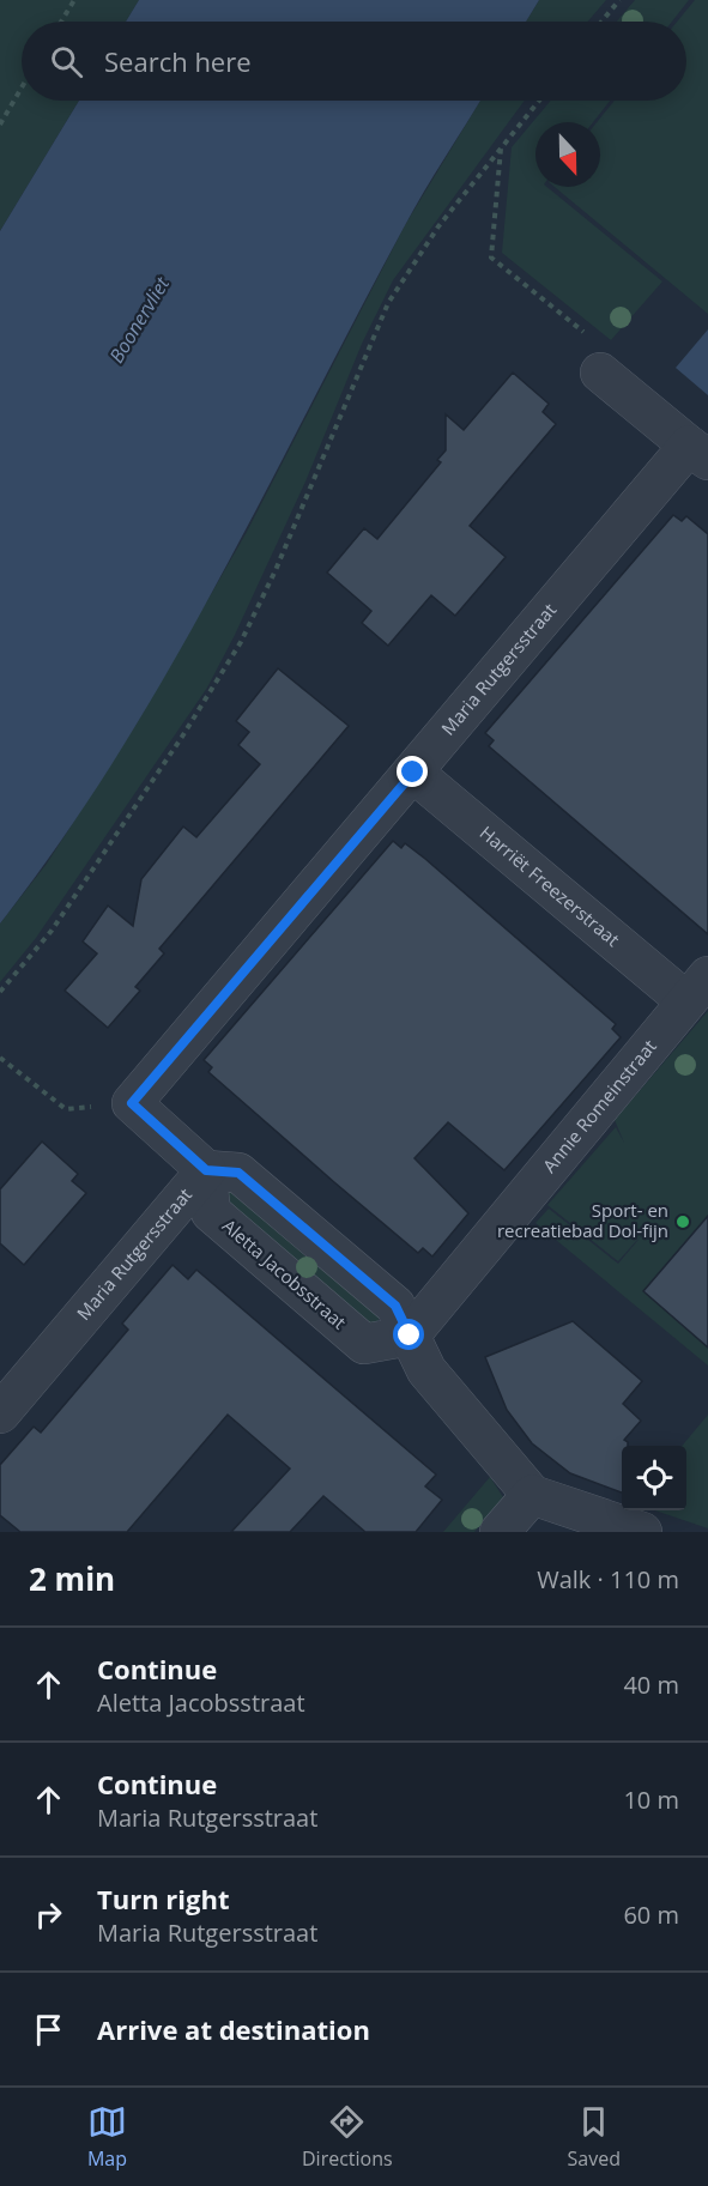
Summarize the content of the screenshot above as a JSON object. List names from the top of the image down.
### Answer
{
  "streets": {
    "street": ["Maria Rutgersstraat", "Harriët Freezerstraat", "Annie Romeinstraat"]
  },
  "crossings": [
    ["Maria Rutgersstraat", "Harriët Freezerstraat"],
    ["Harriët Freezerstraat", "Annie Romeinstraat"]
  ],
  "water": ["Boonervliet"],
  "places": ["Sport- en recreatiebad Dol-fijn"],
  "north": "bottom",
  "page": {
    "search": "Search here",
    "heading": ["2 min", "Walk · 110 m"],
    "list": [
      ["Continue", "Aletta Jacobsstraat", "40 m"],
      ["Continue", "Maria Rutgersstraat", "10 m"],
      ["Turn right", "Maria Rutgersstraat", "60 m"],
      "Arrive at destination"
    ],
    "nav": ["Map", "Directions", "Saved"]
  }
}
